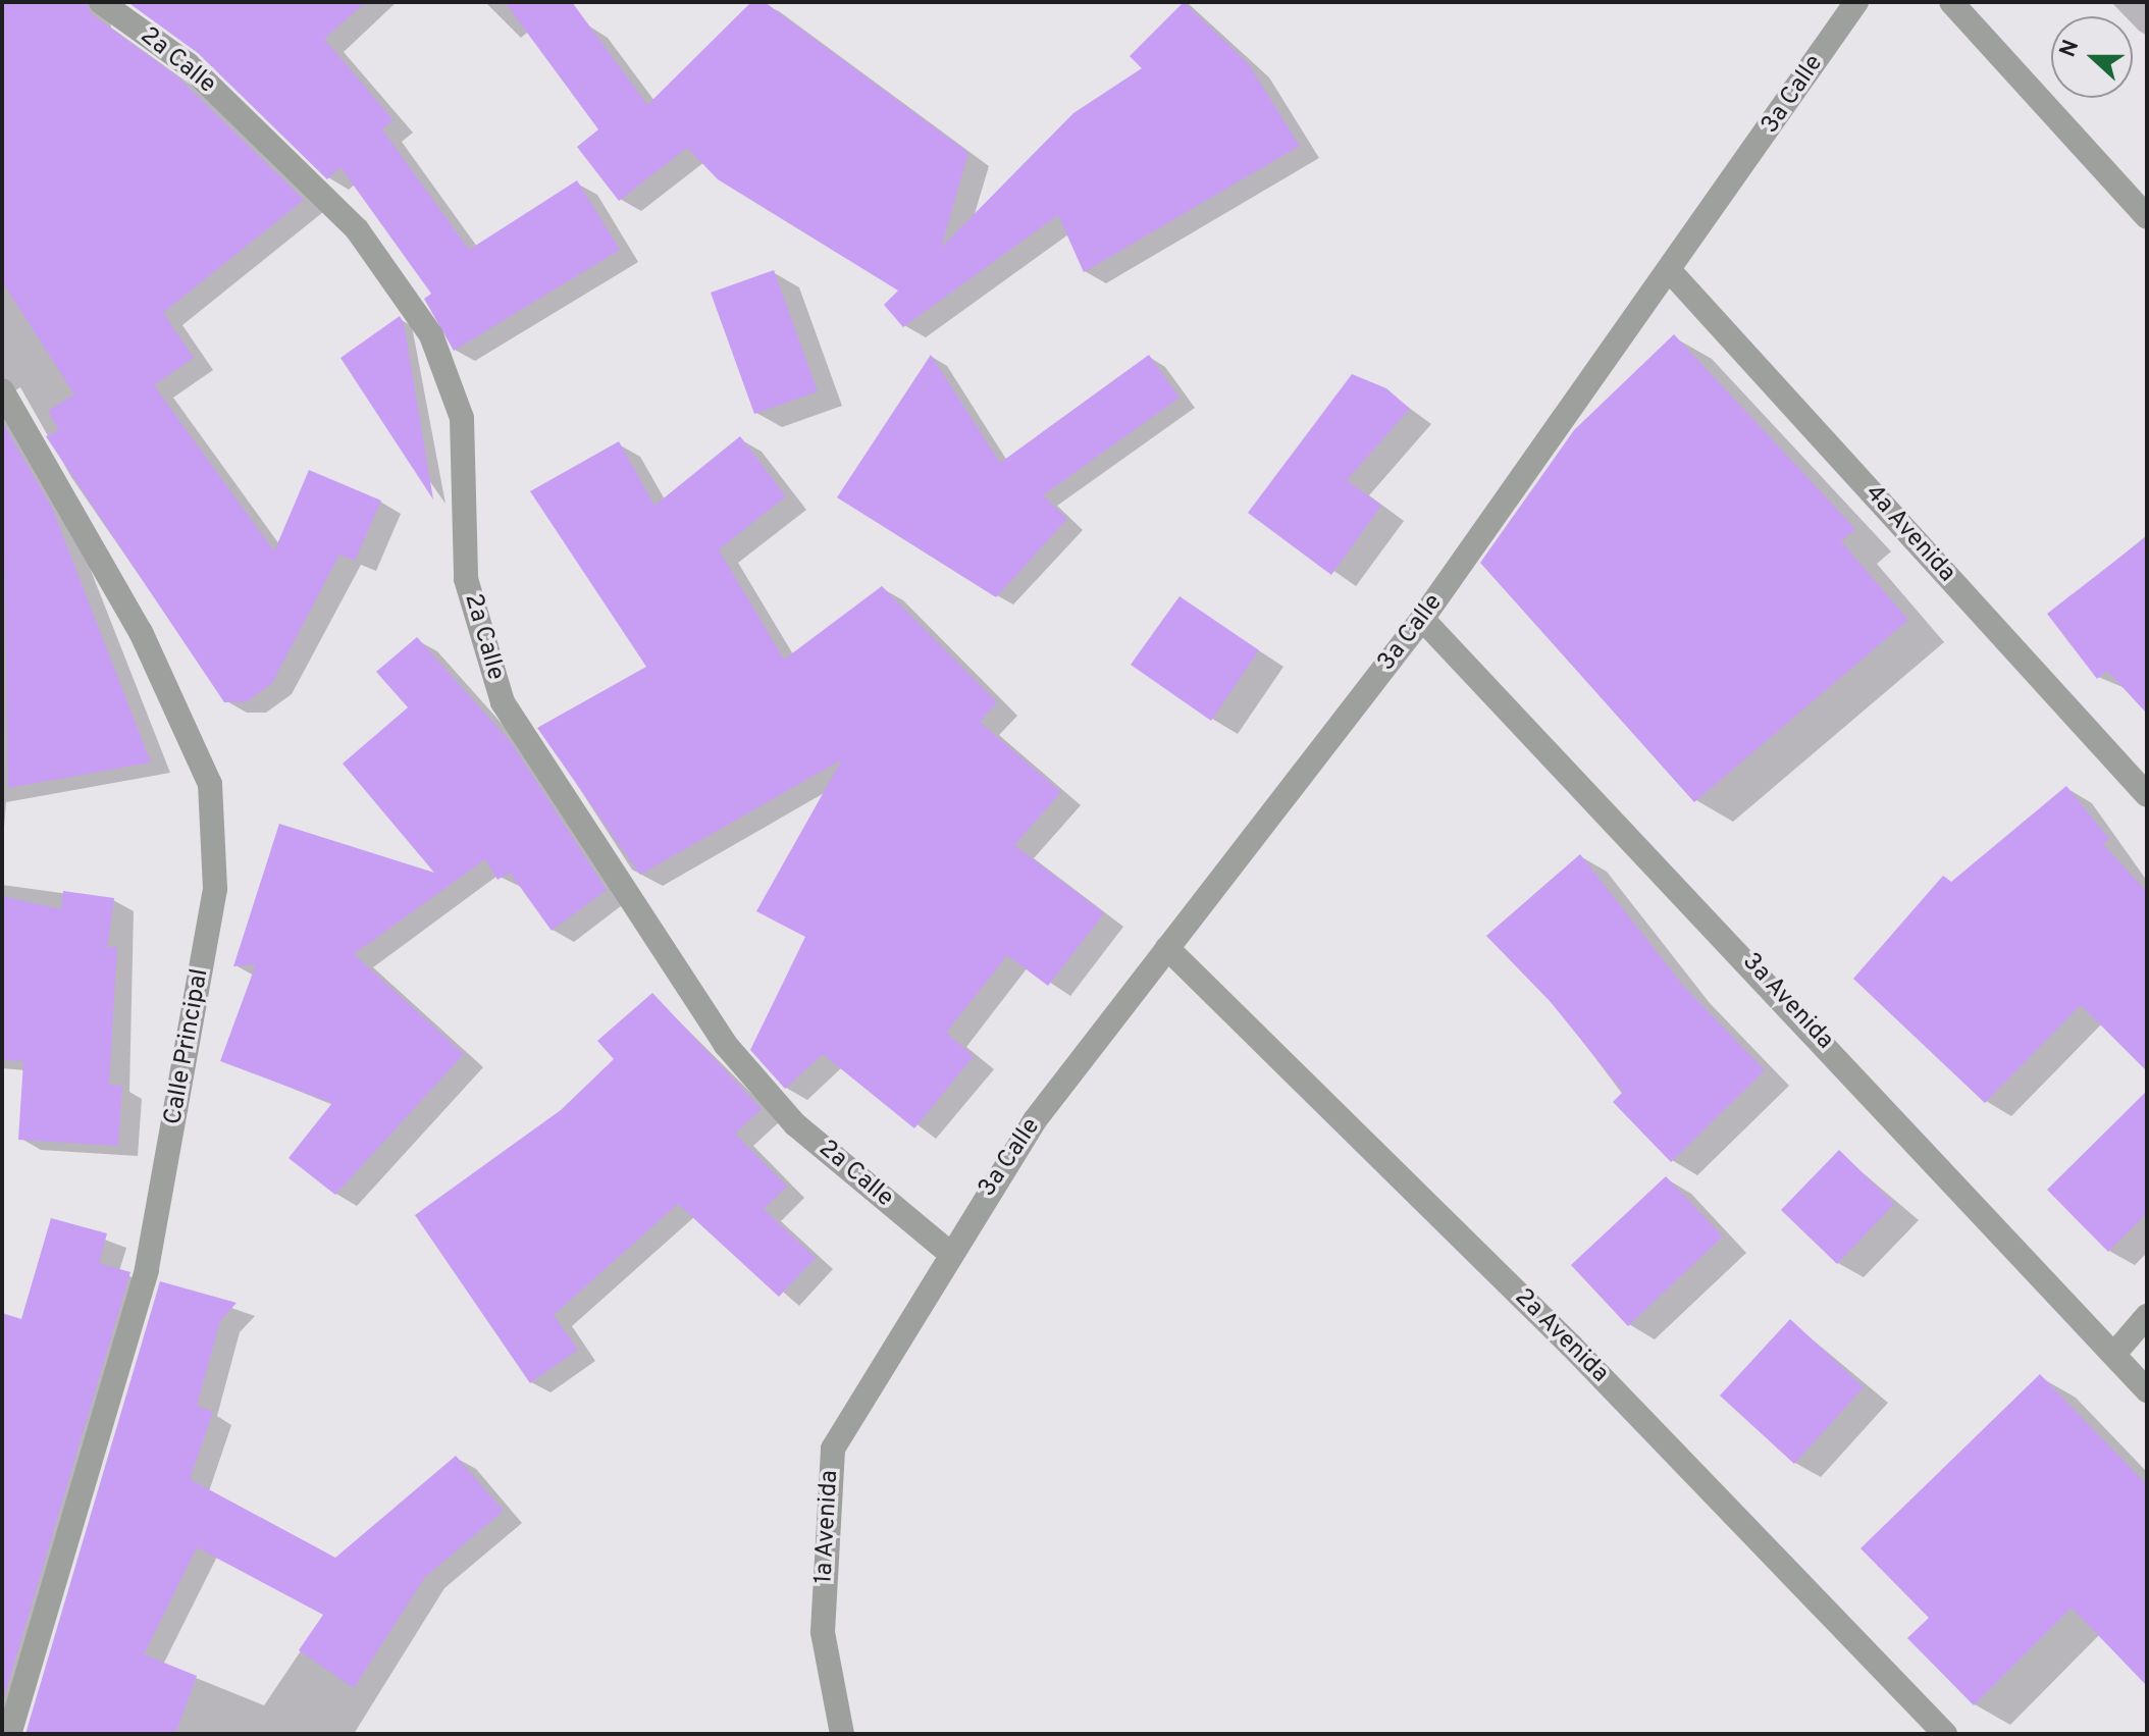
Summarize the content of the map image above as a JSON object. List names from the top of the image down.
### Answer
{
  "streets": {
    "street": [
      "2a Calle",
      "3a Calle",
      "4a Avenida",
      "3a Avenida",
      "Calle Principal",
      "2a Avenida",
      "1a Avenida"
    ]
  },
  "crossings": [
    ["2a Calle", "3a Calle"],
    ["2a Calle", "1a Avenida"],
    ["3a Calle", "4a Avenida"],
    ["3a Calle", "3a Avenida"],
    ["3a Calle", "2a Avenida"],
    ["3a Calle", "1a Avenida"]
  ],
  "north": "left"
}
